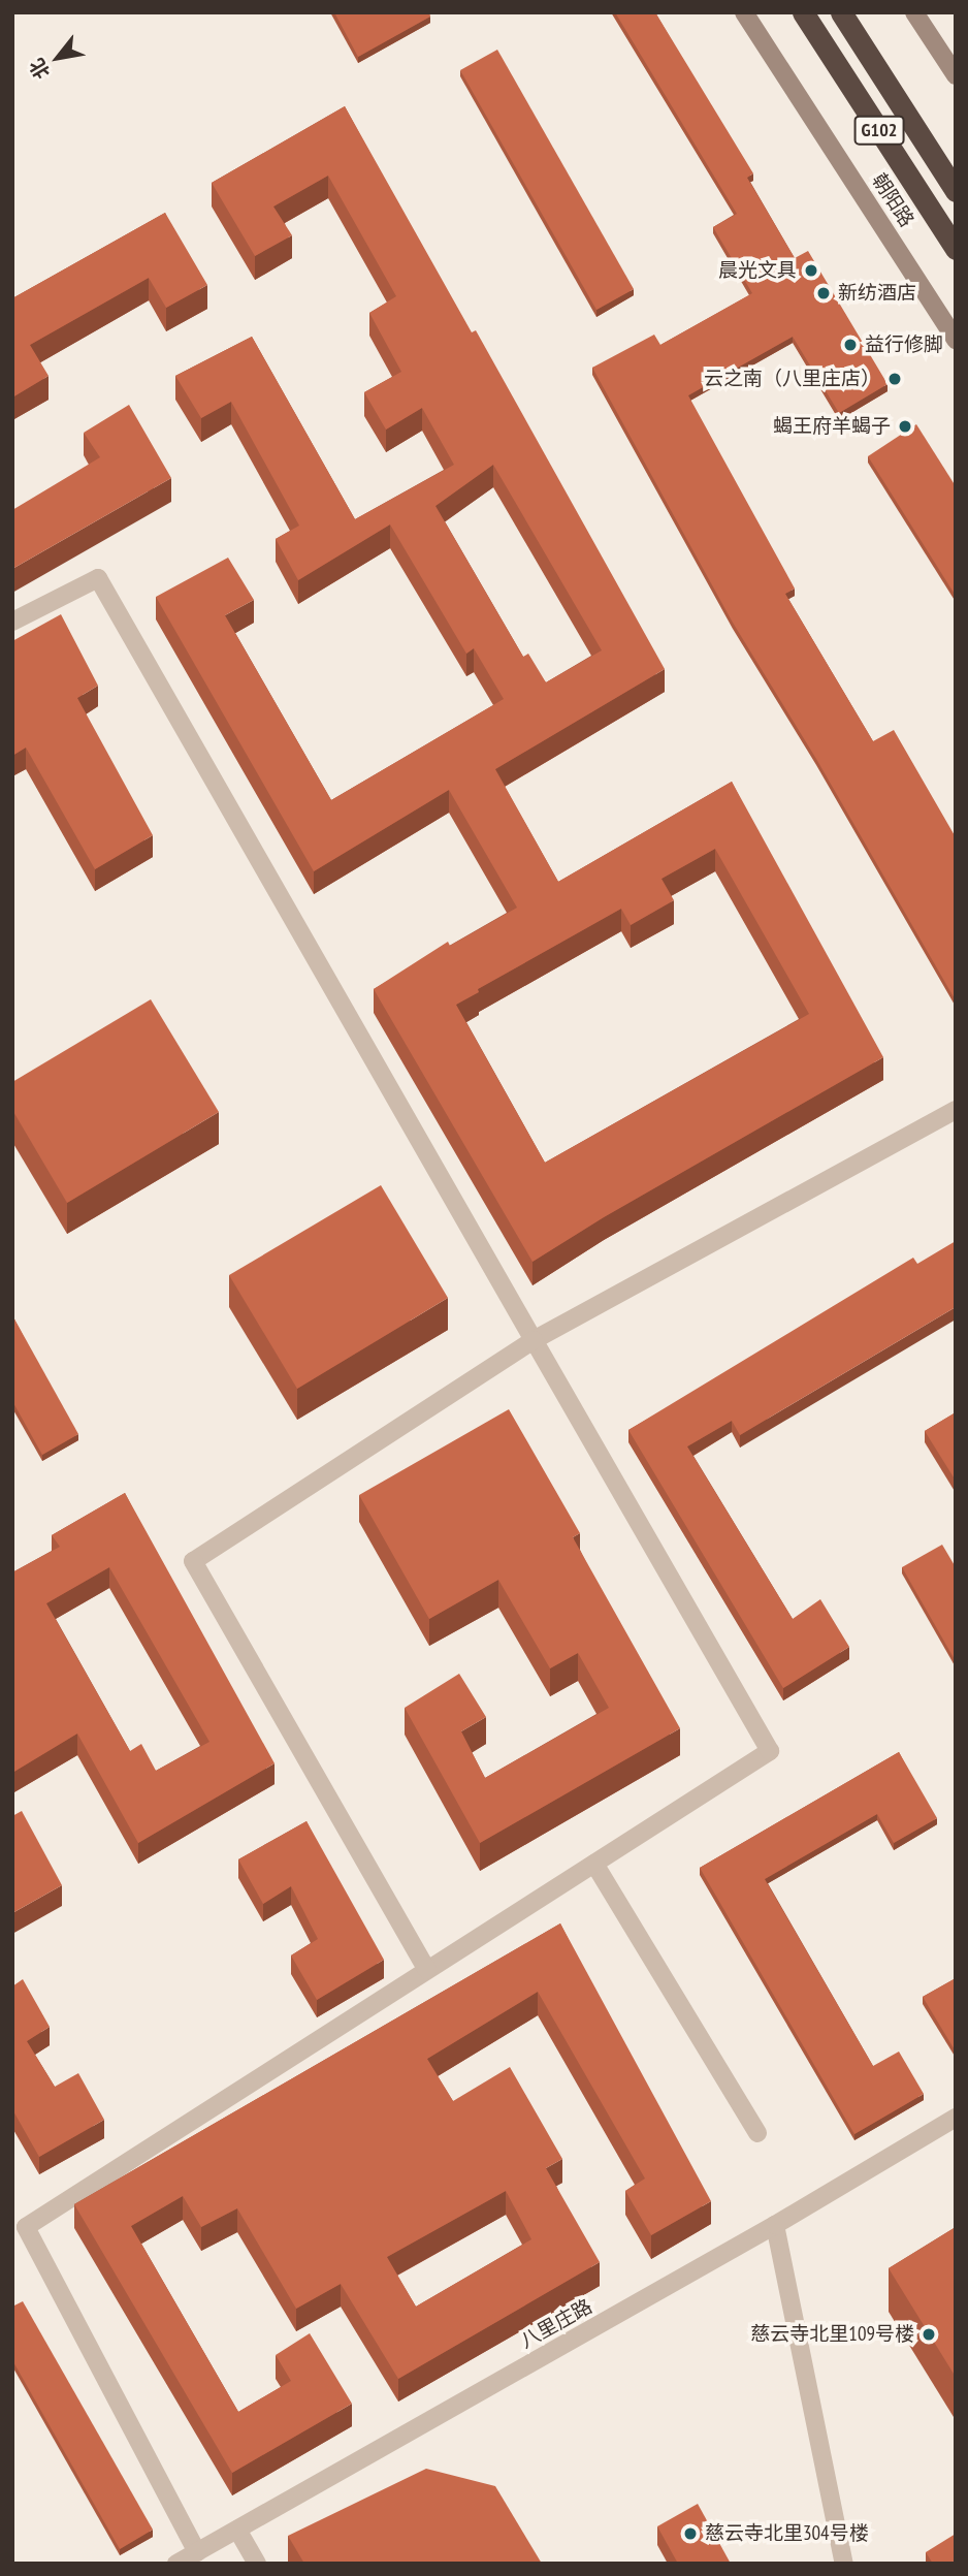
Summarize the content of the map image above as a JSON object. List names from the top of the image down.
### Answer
{
  "streets": {
    "highway": ["G102", "朝阳路"],
    "street": ["八里庄路"]
  },
  "places": [
    "晨光文具",
    "新纺酒店",
    "益行修脚",
    "云之南（八里庄店）",
    "蝎王府羊蝎子",
    "慈云寺北里109号楼",
    "慈云寺北里304号楼"
  ],
  "north": "bottom left"
}
